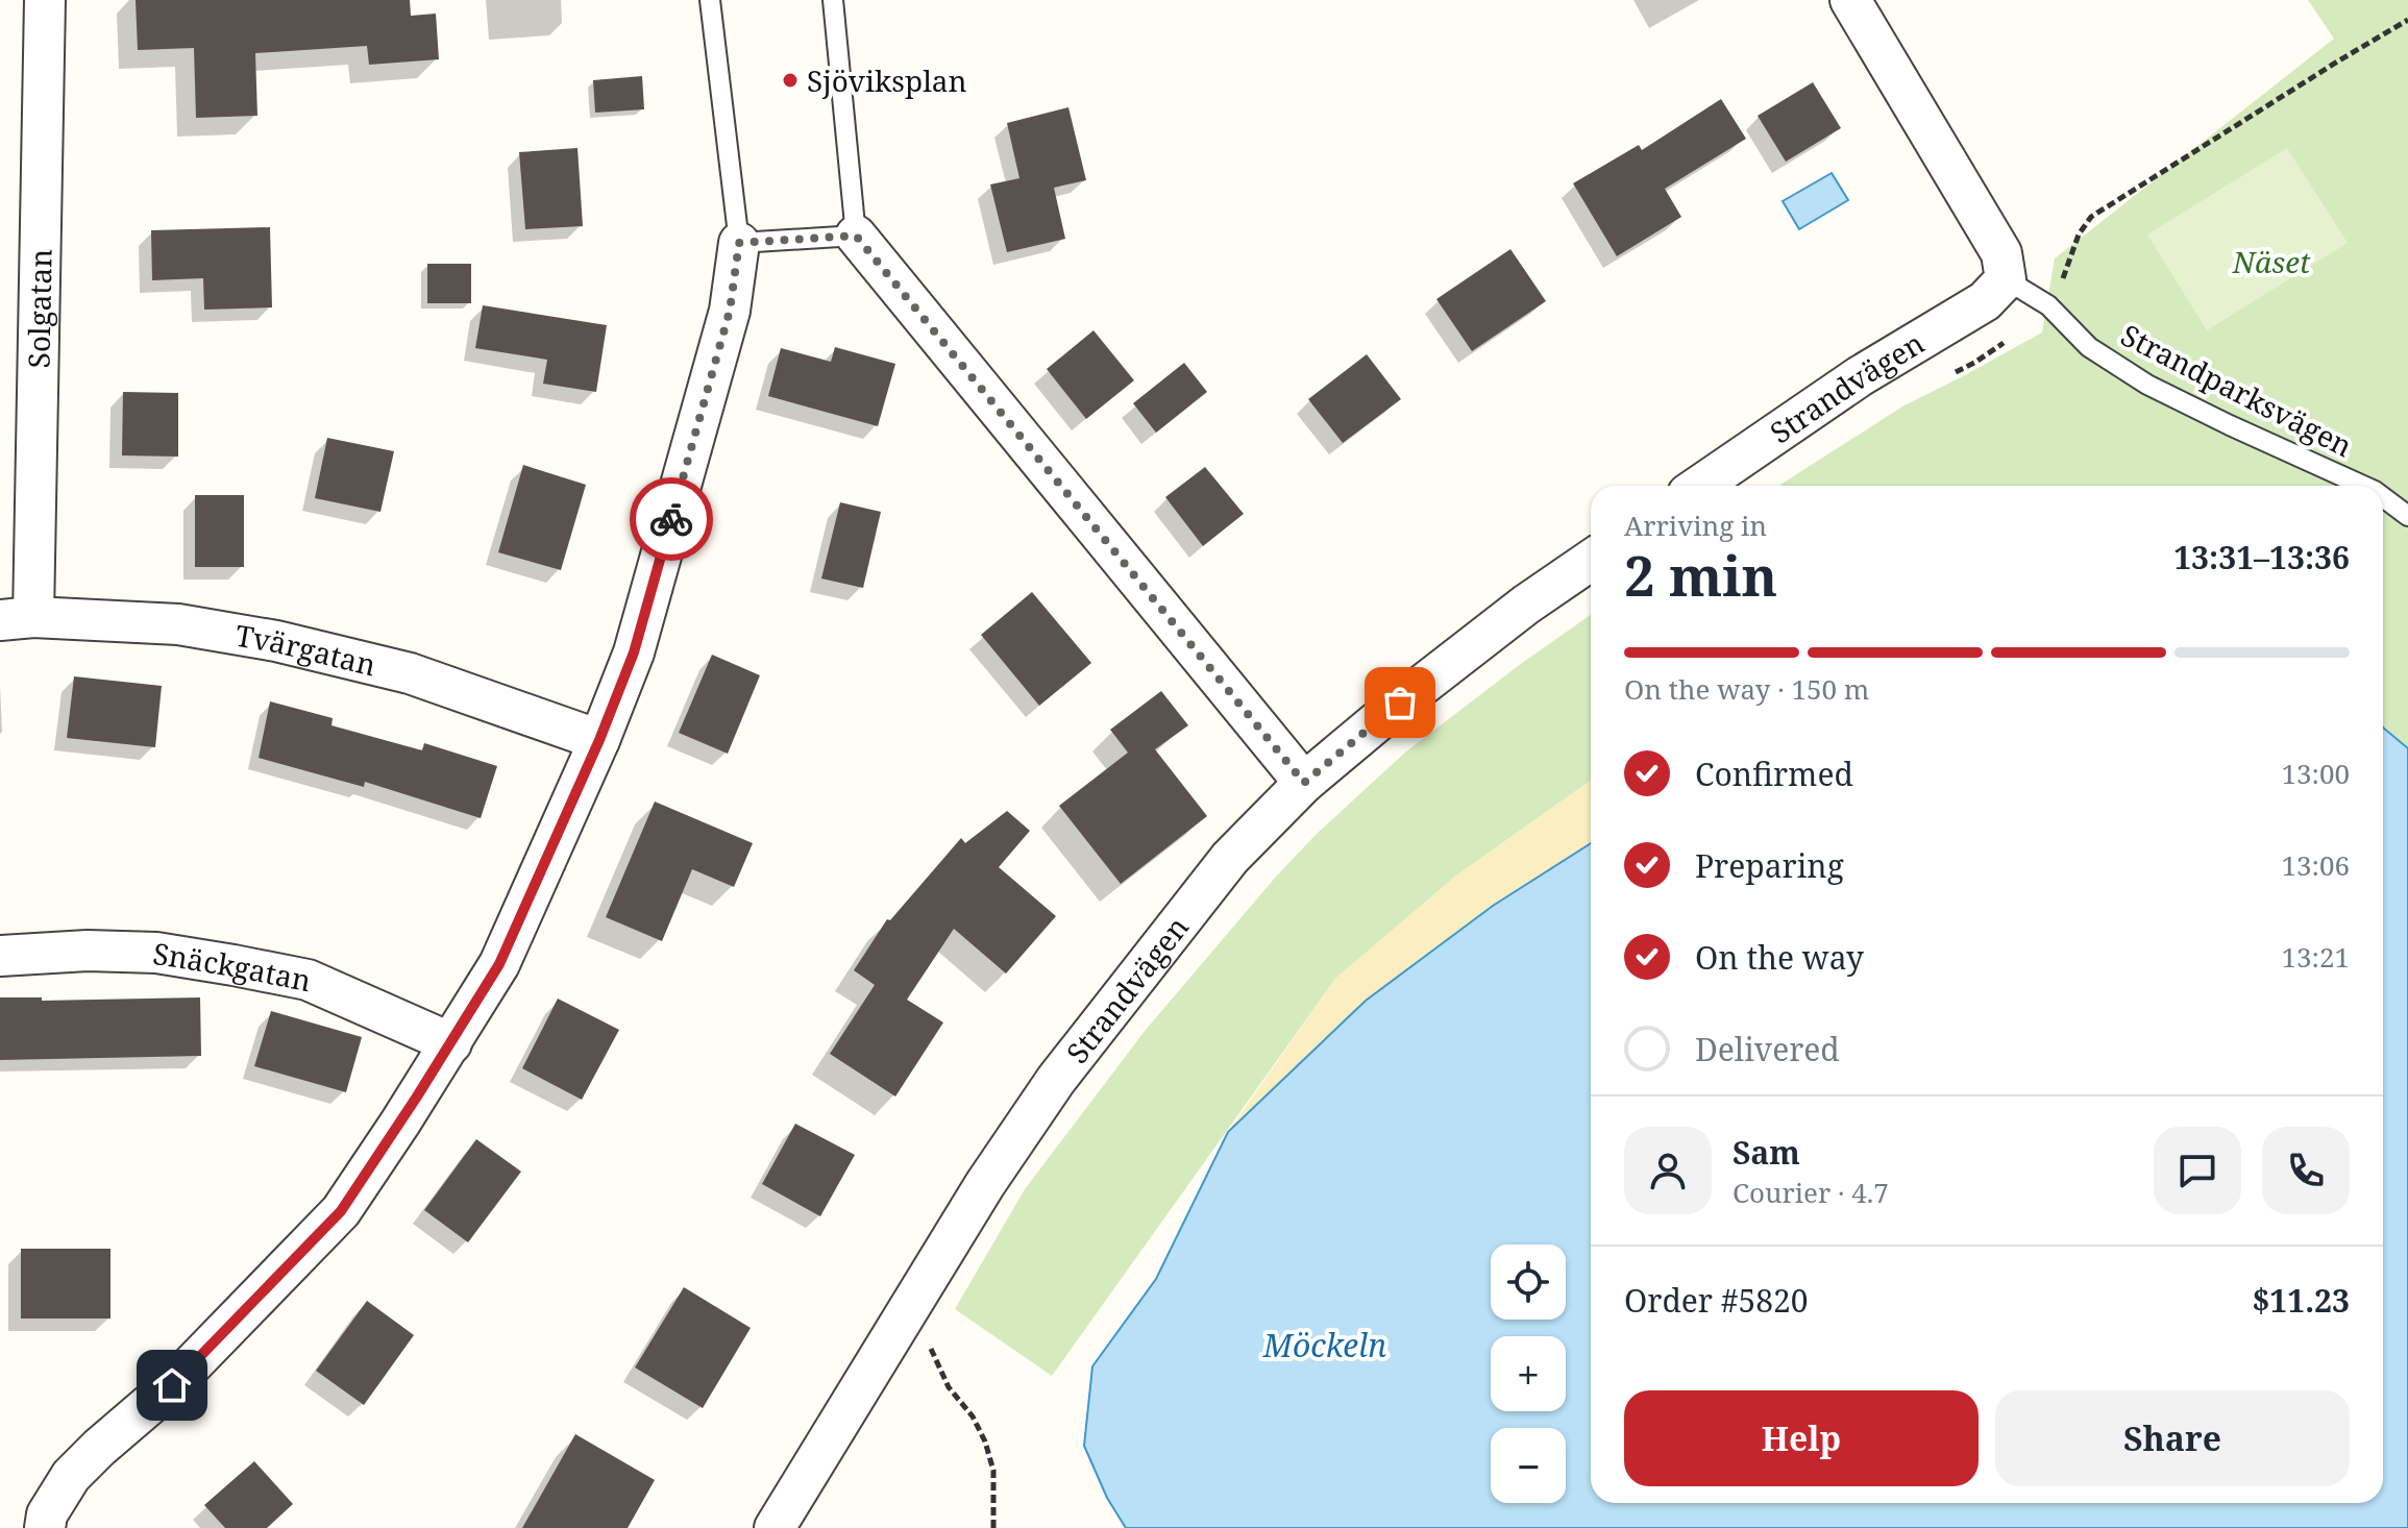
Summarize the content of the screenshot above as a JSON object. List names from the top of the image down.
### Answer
{
  "streets": {
    "street": [
      "Solgatan",
      "Strandvägen",
      "Tvärgatan",
      "Snäckgatan"
    ],
    "lane": ["Strandparksvägen"]
  },
  "crossings": [
    ["Solgatan", "Tvärgatan"],
    ["Strandvägen", "Strandparksvägen"]
  ],
  "water": ["Möckeln"],
  "parks": ["Näset"],
  "places": ["Sjöviksplan"],
  "page": {
    "heading": ["2 min", "Arriving in", "13:31–13:36"],
    "panel": [
      "Sam",
      "Courier · 4.7",
      "Order #5820",
      "$11.23"
    ],
    "bar": "On the way · 150 m",
    "list": [
      ["Confirmed", "13:00"],
      ["Preparing", "13:06"],
      ["On the way", "13:21"],
      "Delivered"
    ],
    "map_buttons": ["+", "−"],
    "buttons": ["Help", "Share"]
  }
}
